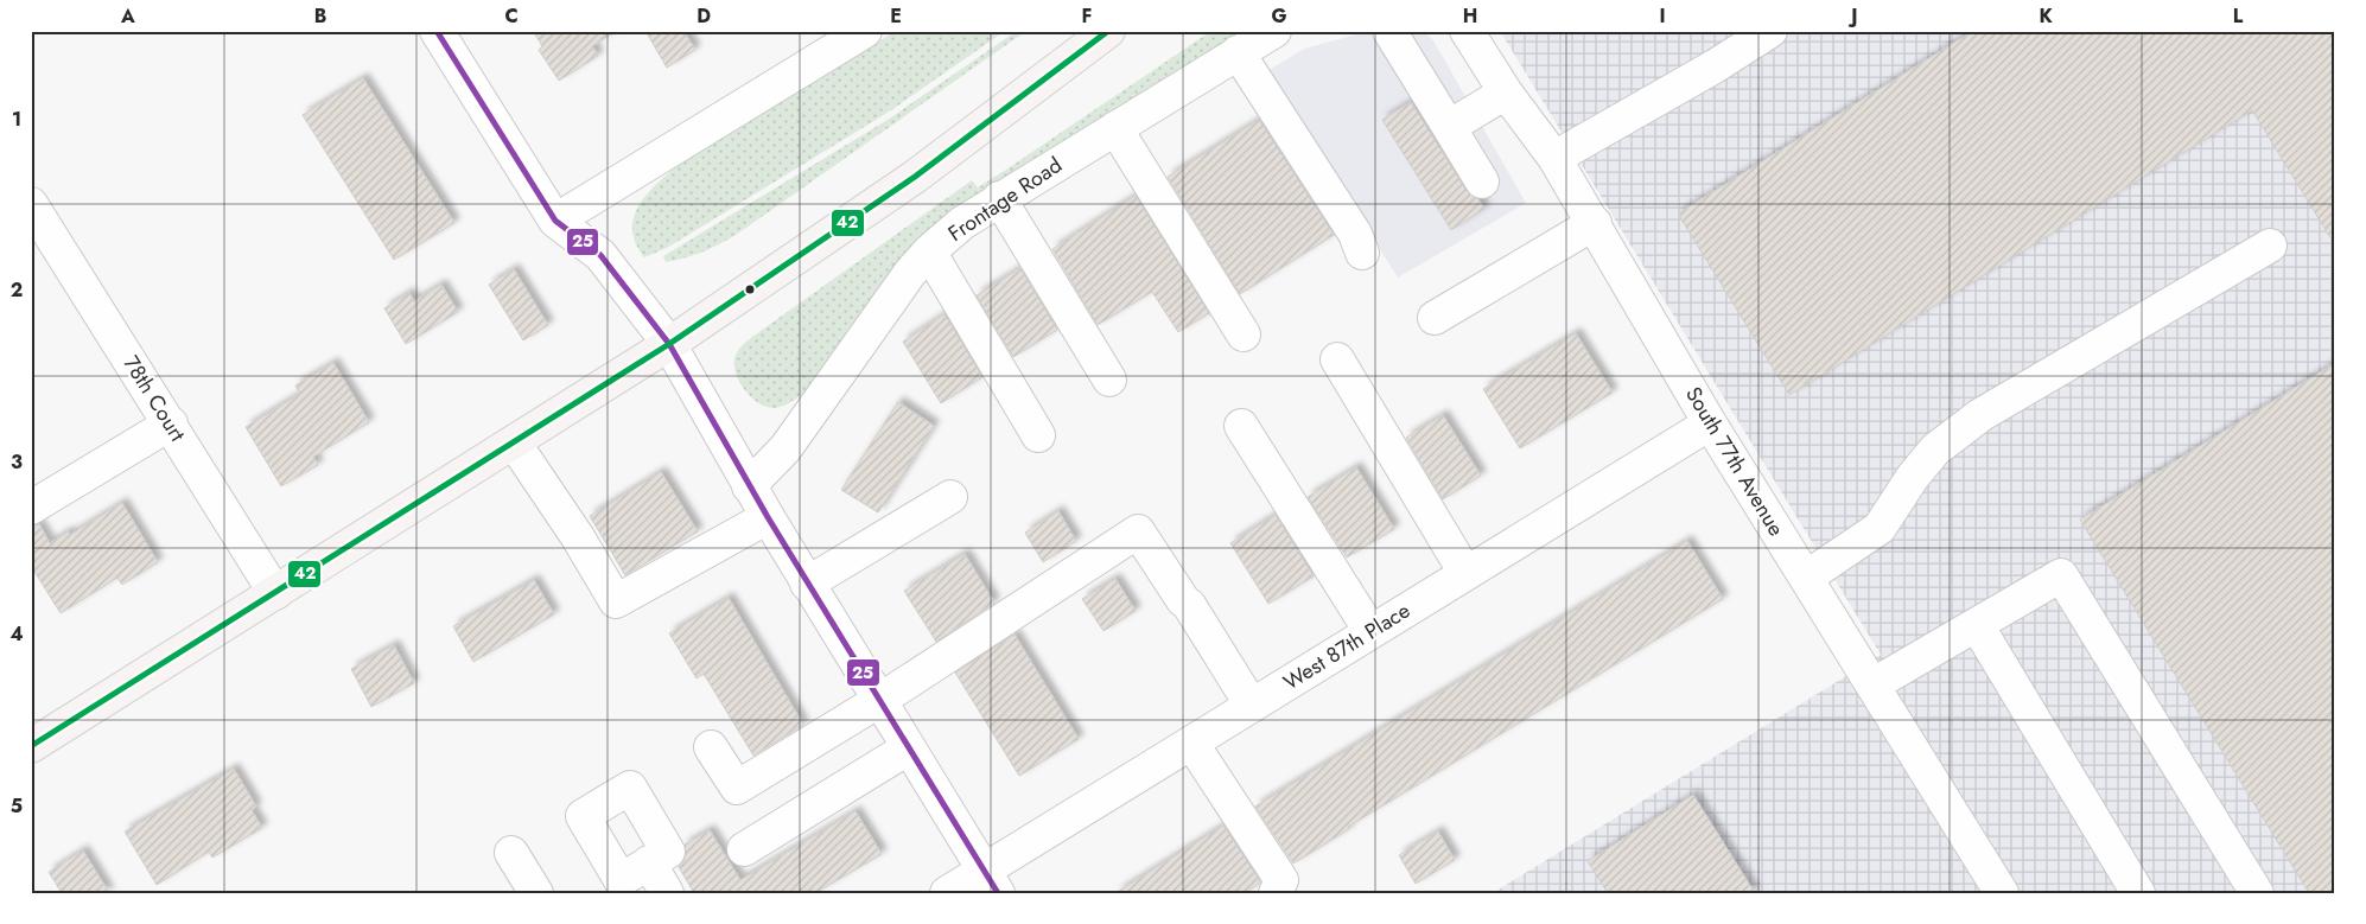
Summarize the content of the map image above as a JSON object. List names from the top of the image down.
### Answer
{
  "streets": {
    "street": [
      "Frontage Road",
      "78th Court",
      "South 77th Avenue",
      "West 87th Place"
    ]
  },
  "crossings": [
    ["South 77th Avenue", "West 87th Place"]
  ],
  "lines": ["transit line 25", "transit line 42"],
  "grid": {
    "columns": [
      "A",
      "B",
      "C",
      "D",
      "E",
      "F",
      "G",
      "H",
      "I",
      "J",
      "K",
      "L"
    ],
    "rows": [
      "1",
      "2",
      "3",
      "4",
      "5"
    ]
  }
}
